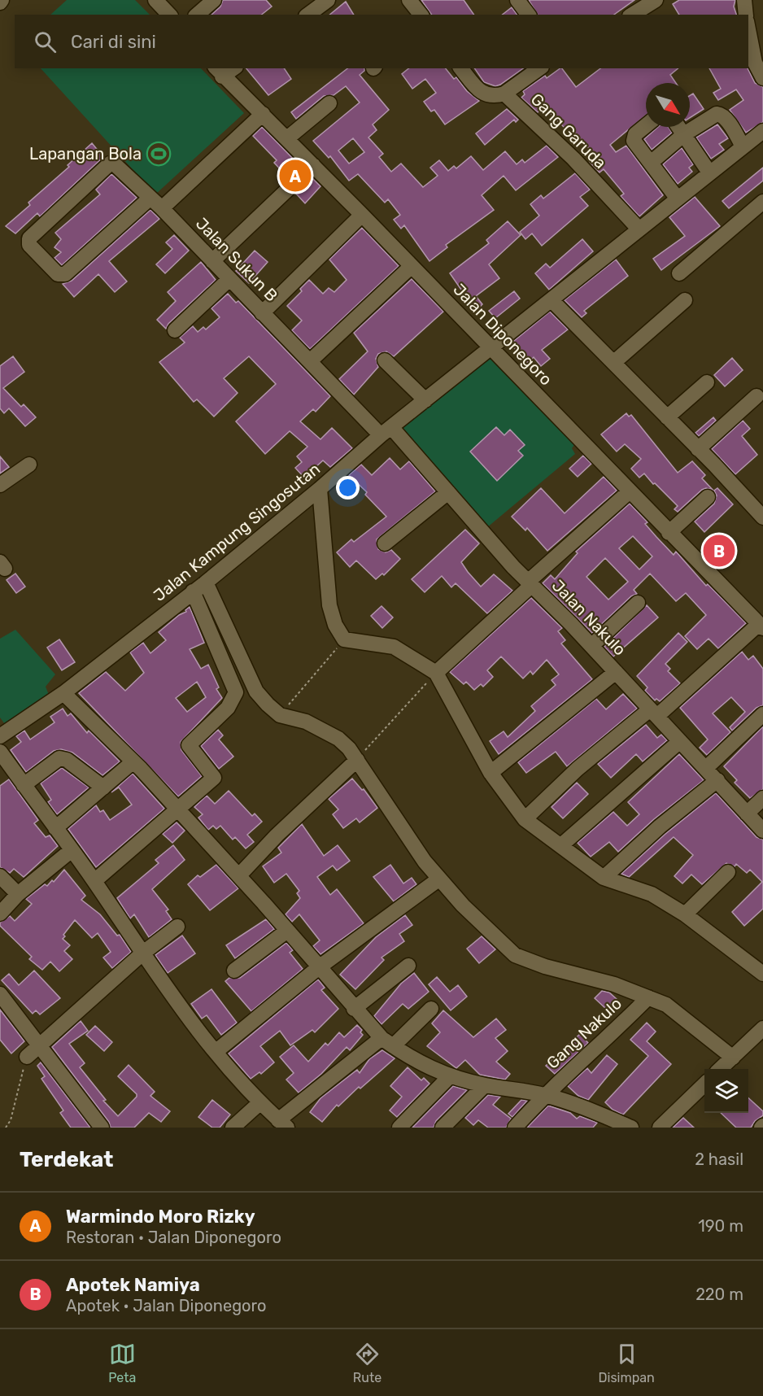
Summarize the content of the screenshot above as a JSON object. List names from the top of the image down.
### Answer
{
  "streets": {
    "street": [
      "Gang Garuda",
      "Jalan Sukun B",
      "Jalan Diponegoro",
      "Jalan Kampung Singosutan",
      "Jalan Nakulo",
      "Gang Nakulo"
    ]
  },
  "crossings": [
    ["Gang Garuda", "Jalan Kampung Singosutan"],
    ["Jalan Sukun B", "Jalan Kampung Singosutan"],
    ["Jalan Sukun B", "Jalan Nakulo"],
    ["Jalan Diponegoro", "Jalan Kampung Singosutan"],
    ["Jalan Kampung Singosutan", "Jalan Nakulo"]
  ],
  "places": {
    "sports": ["Lapangan Bola"]
  },
  "north": "bottom right",
  "page": {
    "search": "Cari di sini",
    "pins": ["A", "B"],
    "heading": ["Terdekat", "2 hasil"],
    "list": [
      {
        "mark": "A",
        "name": "Warmindo Moro Rizky",
        "note": "Restoran · Jalan Diponegoro",
        "value": "190 m"
      },
      {
        "mark": "B",
        "name": "Apotek Namiya",
        "note": "Apotek · Jalan Diponegoro",
        "value": "220 m"
      }
    ],
    "nav": ["Peta", "Rute", "Disimpan"]
  }
}
